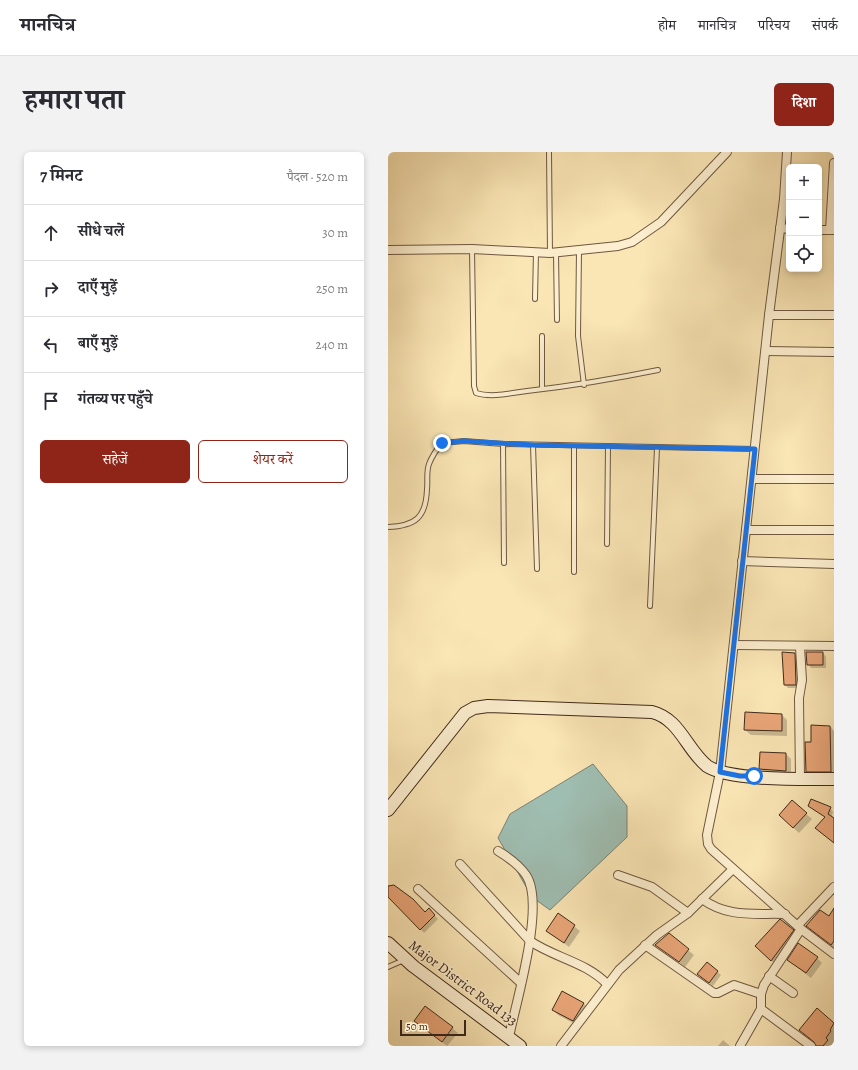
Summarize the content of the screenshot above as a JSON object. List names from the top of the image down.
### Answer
{
  "streets": {
    "street": ["Major District Road 133"]
  },
  "scale_bar": "50 m",
  "page": {
    "header": "मानचित्र",
    "nav": [
      "होम",
      "मानचित्र",
      "परिचय",
      "संपर्क"
    ],
    "title": "हमारा पता",
    "buttons": [
      "दिशा",
      ["सहेजें", "शेयर करें"]
    ],
    "heading": ["7 मिनट", "पैदल · 520 m"],
    "map_buttons": ["+", "−"],
    "list": [
      ["सीधे चलें", "30 m"],
      ["दाएँ मुड़ें", "250 m"],
      ["बाएँ मुड़ें", "240 m"],
      "गंतव्य पर पहुँचे"
    ],
    "scale": "50 m"
  }
}
